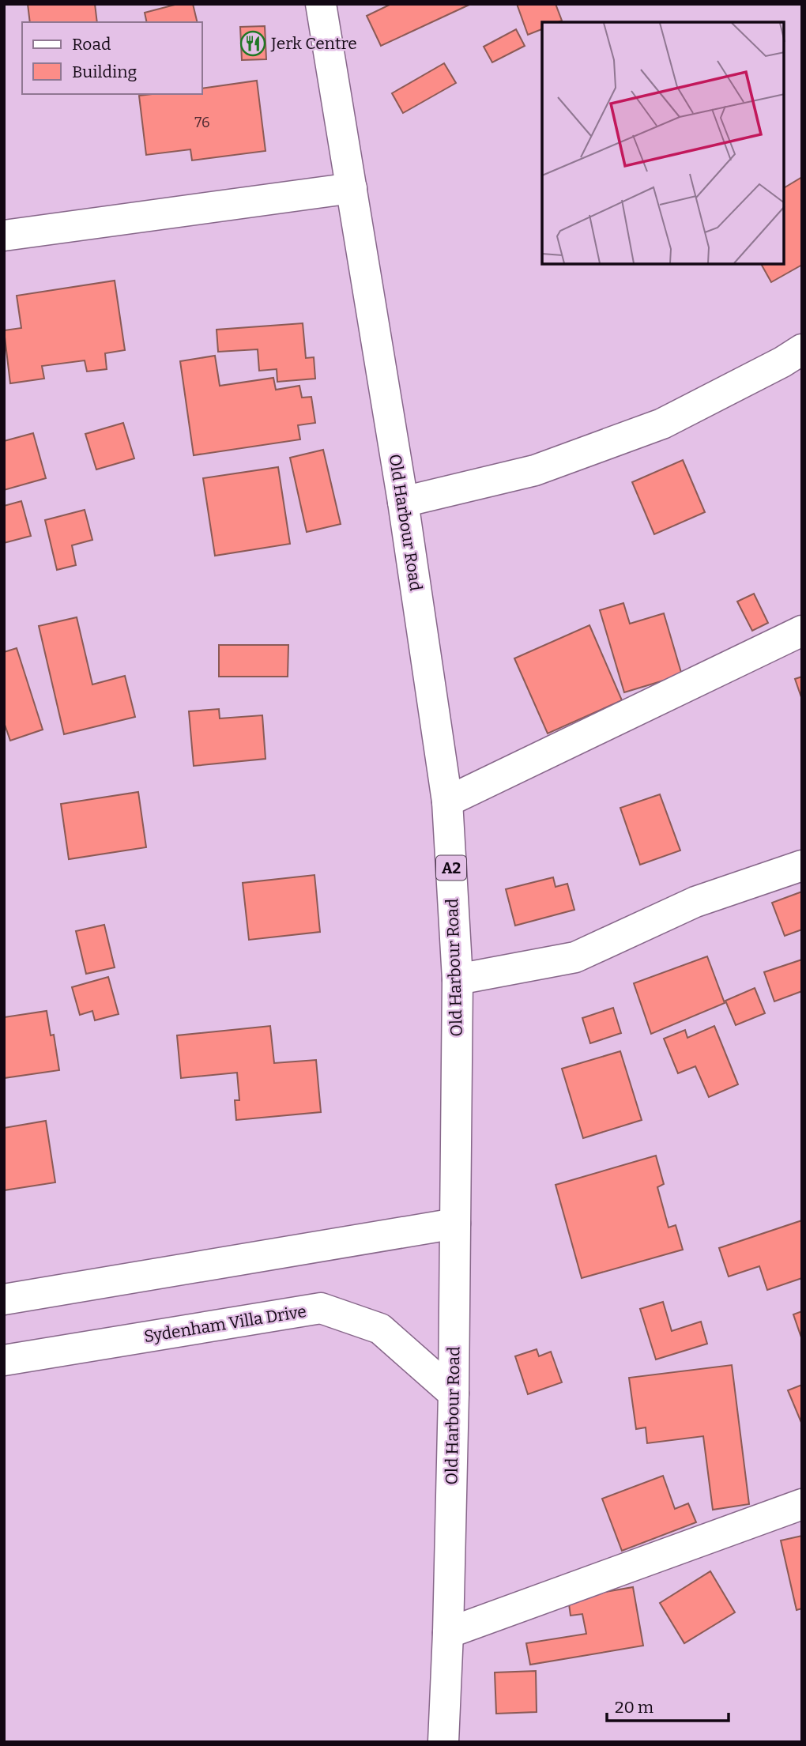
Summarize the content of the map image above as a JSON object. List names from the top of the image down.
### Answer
{
  "streets": {
    "street": ["Old Harbour Road", "A2", "Sydenham Villa Drive"]
  },
  "crossings": [
    ["Old Harbour Road", "Sydenham Villa Drive"]
  ],
  "places": {
    "restaurant": ["Jerk Centre"]
  },
  "house_numbers": ["76"],
  "legend": ["Road", "Building"],
  "scale_bar": "20 m"
}
